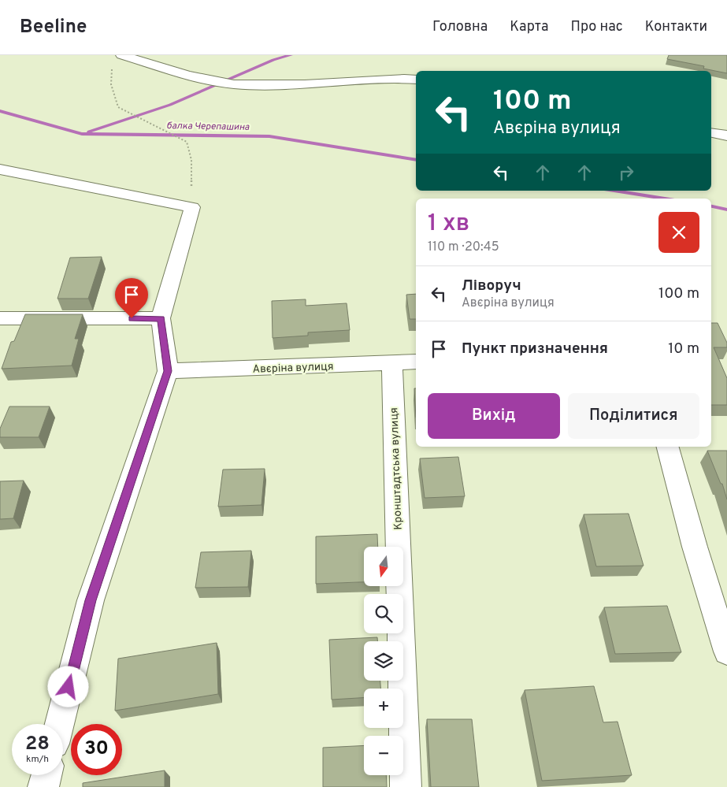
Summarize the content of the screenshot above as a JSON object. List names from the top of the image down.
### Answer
{
  "streets": {
    "street": ["Авєріна вулиця", "Кронштадтська вулиця"]
  },
  "crossings": [
    ["Авєріна вулиця", "Кронштадтська вулиця"]
  ],
  "water": ["балка Черепашина"],
  "north": "bottom",
  "page": {
    "header": "Beeline",
    "nav": [
      "Головна",
      "Карта",
      "Про нас",
      "Контакти"
    ],
    "turn": ["100 m", "Авєріна вулиця"],
    "heading": ["1 хв", "110 m · 20:45"],
    "list": [
      {
        "name": "Ліворуч",
        "note": "Авєріна вулиця",
        "value": "100 m"
      },
      {
        "name": "Пункт призначення",
        "value": "10 m"
      }
    ],
    "buttons": ["Вихід", "Поділитися"],
    "map_buttons": ["+", "−"],
    "speed": "28 km/h",
    "limit": "30"
  }
}
